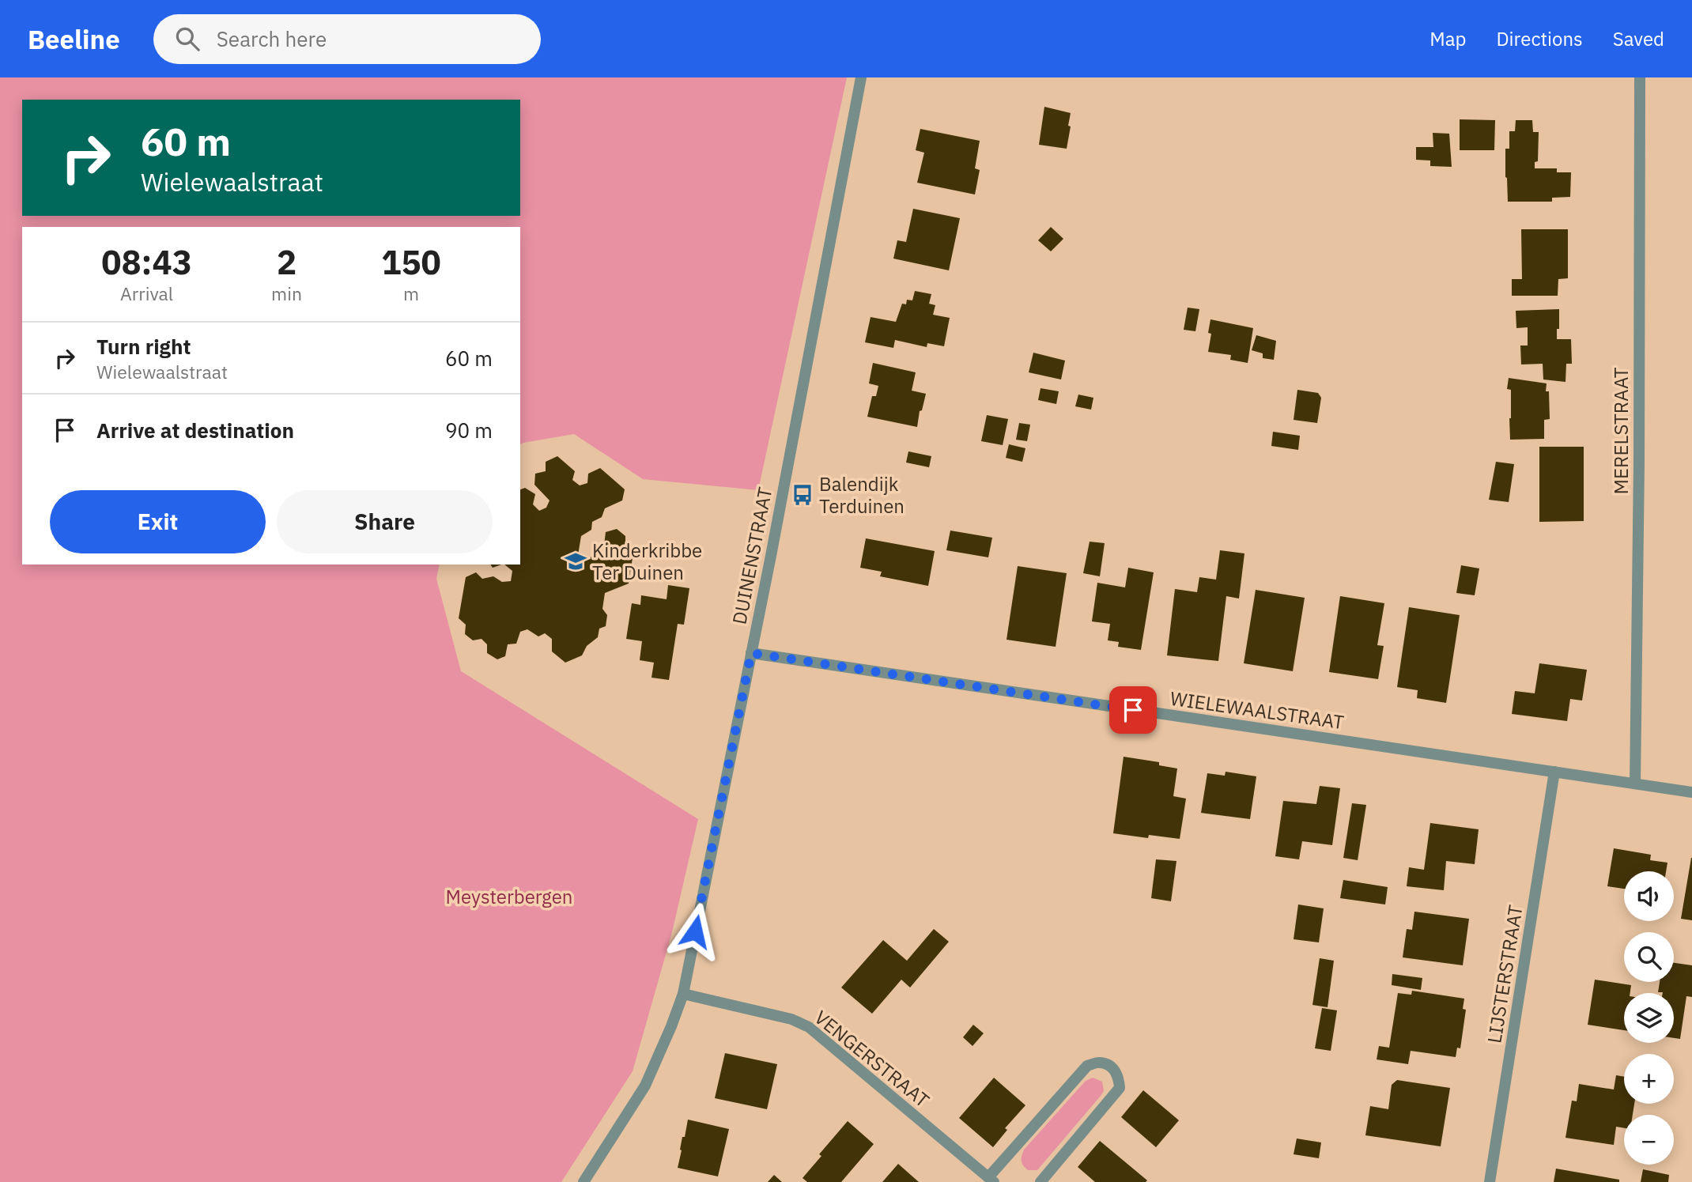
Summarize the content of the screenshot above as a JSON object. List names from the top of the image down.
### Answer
{
  "streets": {
    "street": [
      "MERELSTRAAT",
      "DUINENSTRAAT",
      "WIELEWAALSTRAAT",
      "LIJSTERSTRAAT",
      "VENGERSTRAAT"
    ]
  },
  "crossings": [
    ["MERELSTRAAT", "WIELEWAALSTRAAT"],
    ["DUINENSTRAAT", "WIELEWAALSTRAAT"],
    ["DUINENSTRAAT", "VENGERSTRAAT"],
    ["WIELEWAALSTRAAT", "LIJSTERSTRAAT"]
  ],
  "parks": ["Meysterbergen"],
  "places": {
    "bus stop": ["Balendijk Terduinen"],
    "school or university": ["Kinderkribbe Ter Duinen"]
  },
  "page": {
    "header": "Beeline",
    "search": "Search here",
    "nav": ["Map", "Directions", "Saved"],
    "turn": ["60 m", "Wielewaalstraat"],
    "eta": [
      "08:43",
      "Arrival",
      "2",
      "min",
      "150",
      "m"
    ],
    "list": [
      {
        "name": "Turn right",
        "note": "Wielewaalstraat",
        "value": "60 m"
      },
      {
        "name": "Arrive at destination",
        "value": "90 m"
      }
    ],
    "buttons": ["Exit", "Share"],
    "map_buttons": ["+", "−"]
  }
}
